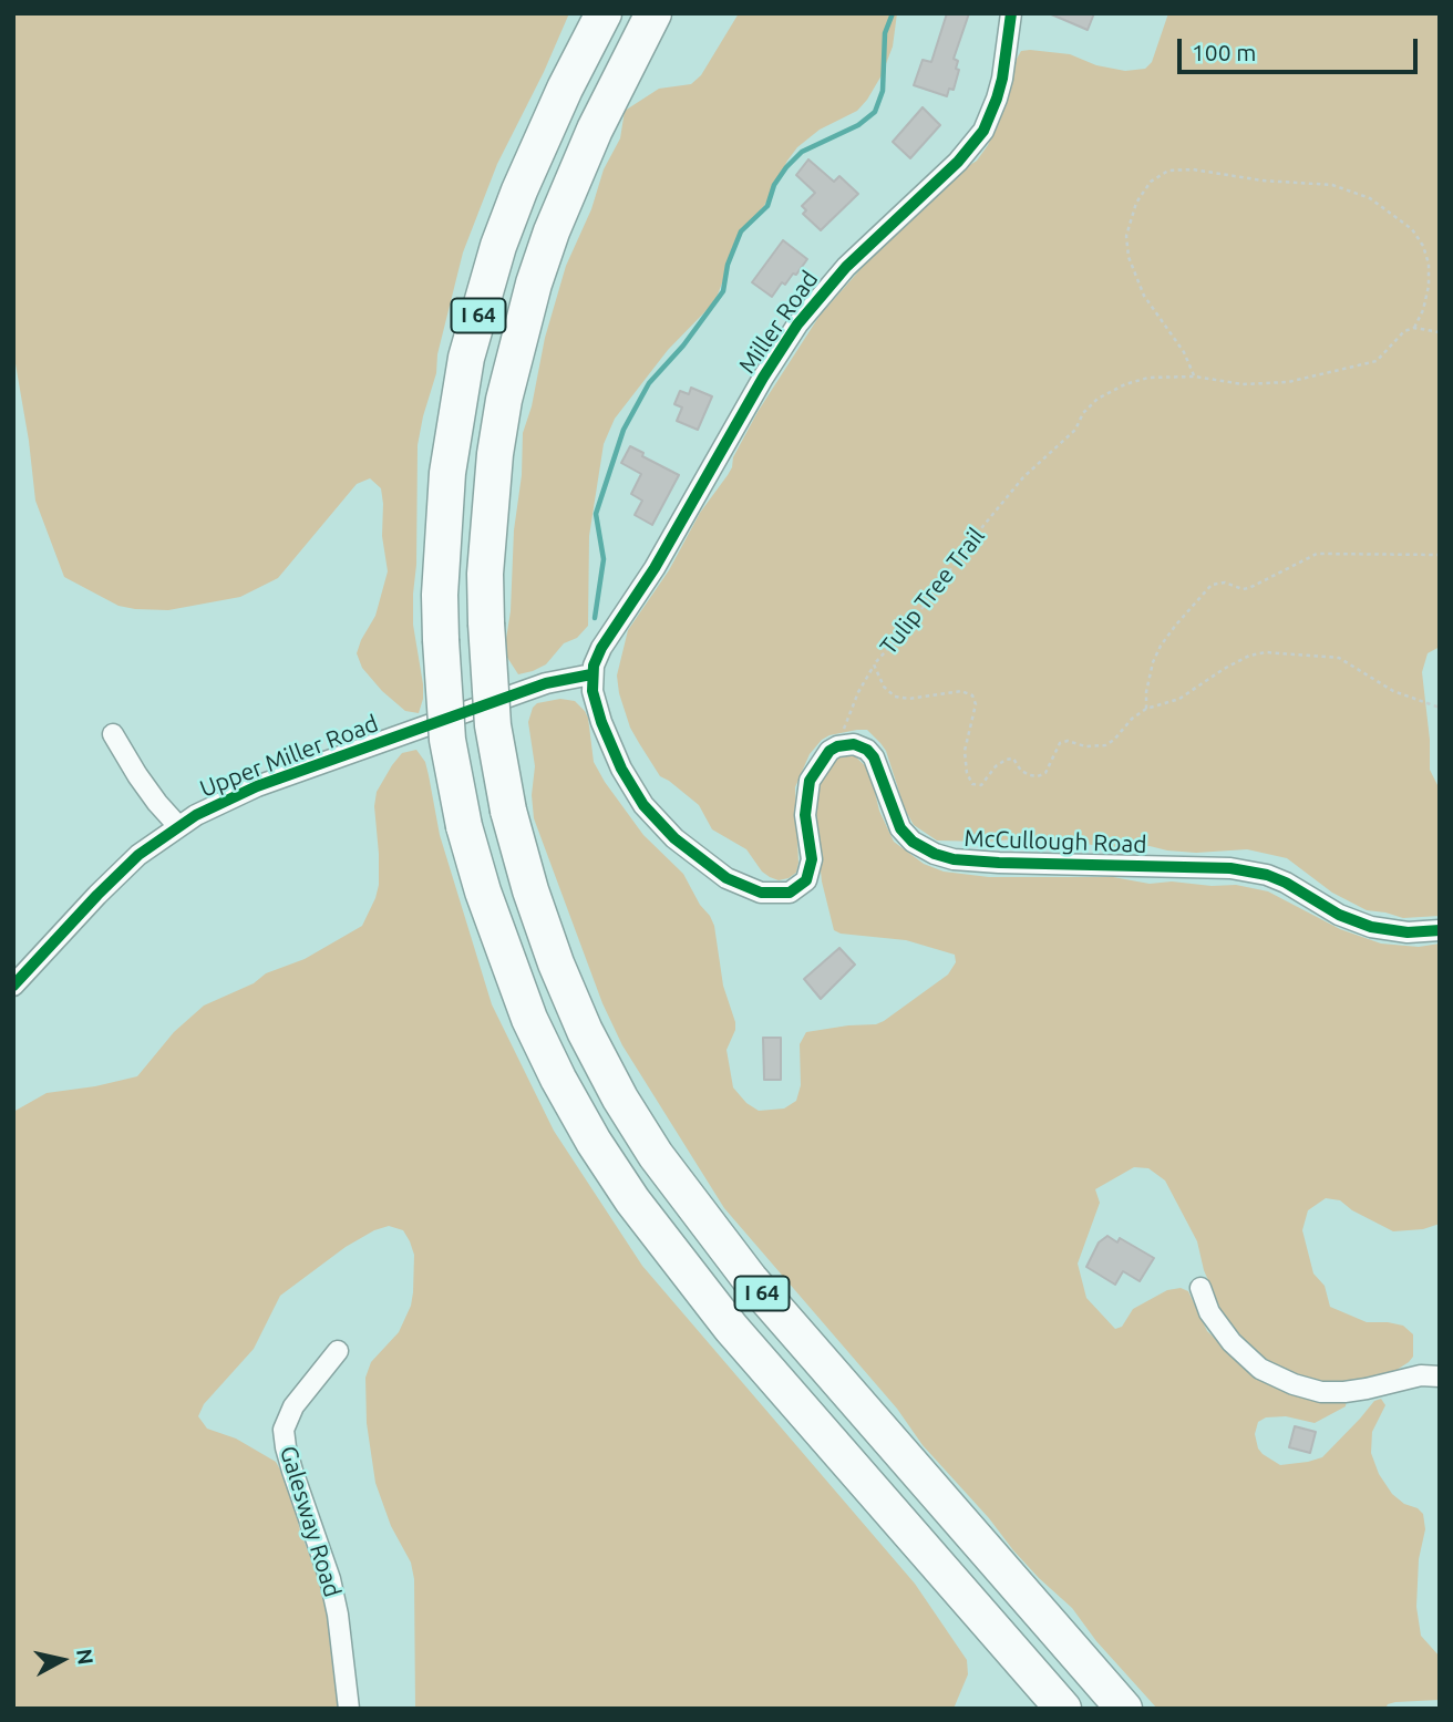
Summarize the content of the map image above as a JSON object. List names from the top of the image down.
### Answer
{
  "streets": {
    "highway": ["I 64"],
    "street": [
      "Miller Road",
      "Upper Miller Road",
      "McCullough Road",
      "Galesway Road"
    ],
    "path": ["Tulip Tree Trail"]
  },
  "crossings": [
    ["Miller Road", "Upper Miller Road"],
    ["Miller Road", "McCullough Road"],
    ["Upper Miller Road", "McCullough Road"]
  ],
  "scale_bar": "100 m",
  "north": "right"
}
